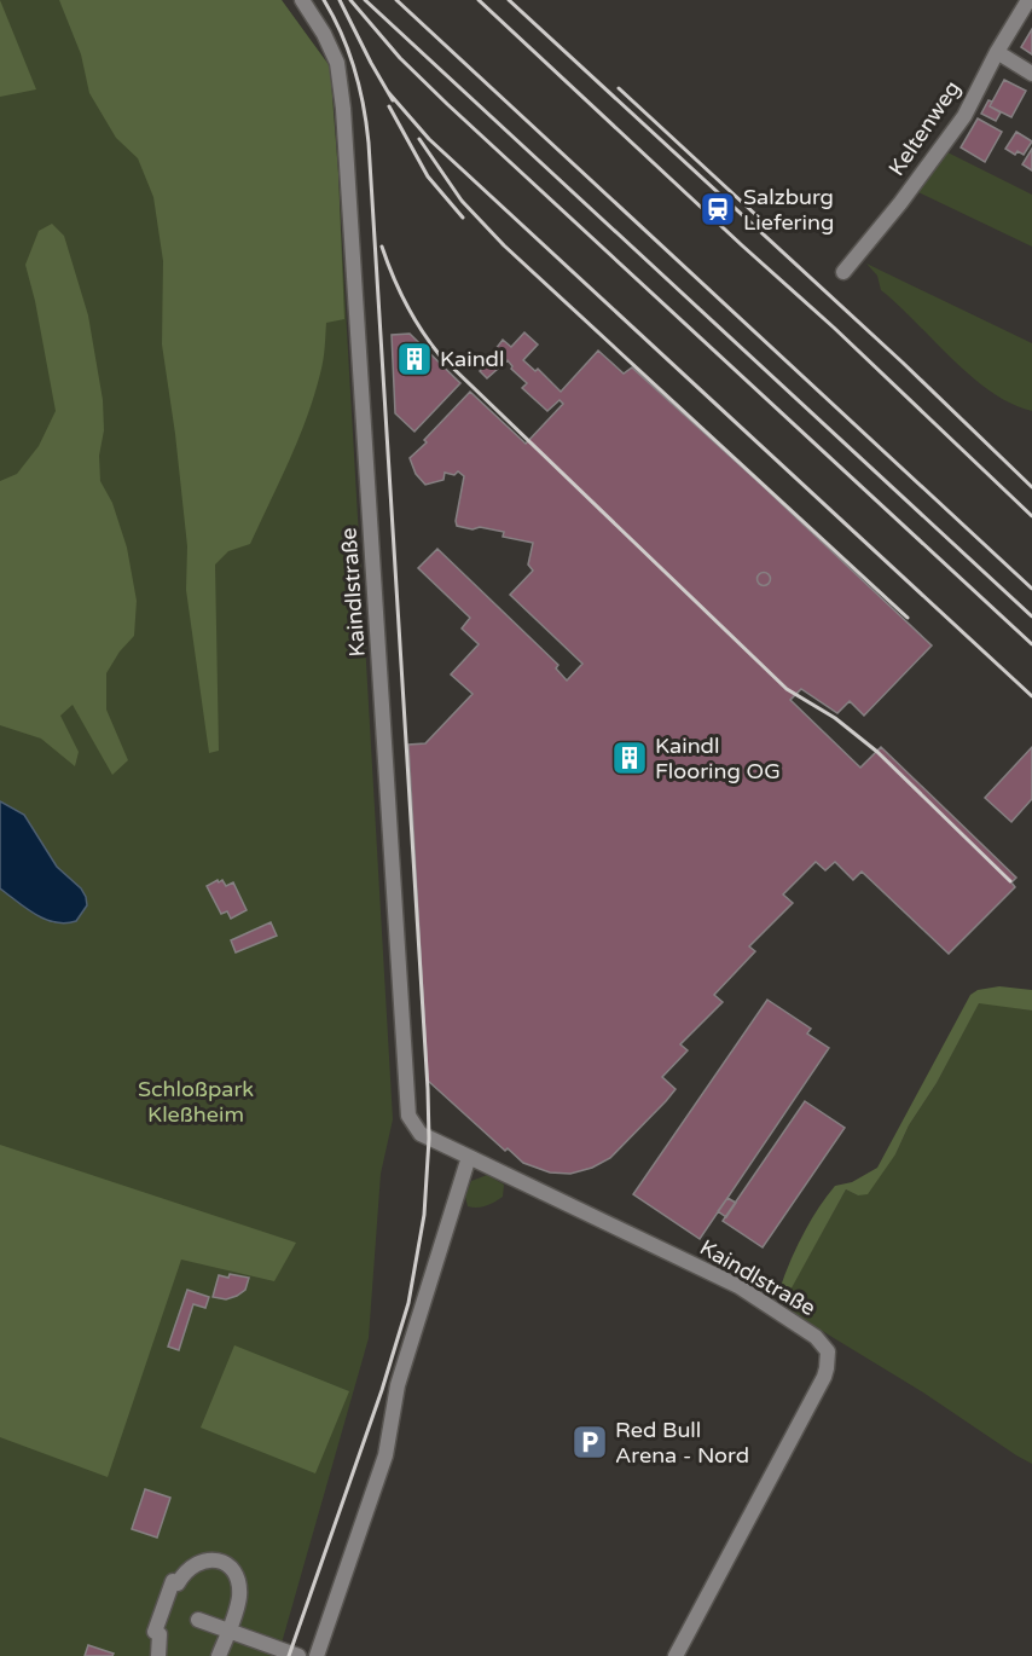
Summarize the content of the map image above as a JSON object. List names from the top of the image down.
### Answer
{
  "streets": {
    "street": ["Keltenweg", "Kaindlstraße"]
  },
  "parks": ["Schloßpark Kleßheim"],
  "places": {
    "station": ["Salzburg Liefering"],
    "building": ["Kaindl", "Kaindl Flooring OG"],
    "parking": ["Red Bull Arena - Nord"]
  }
}
